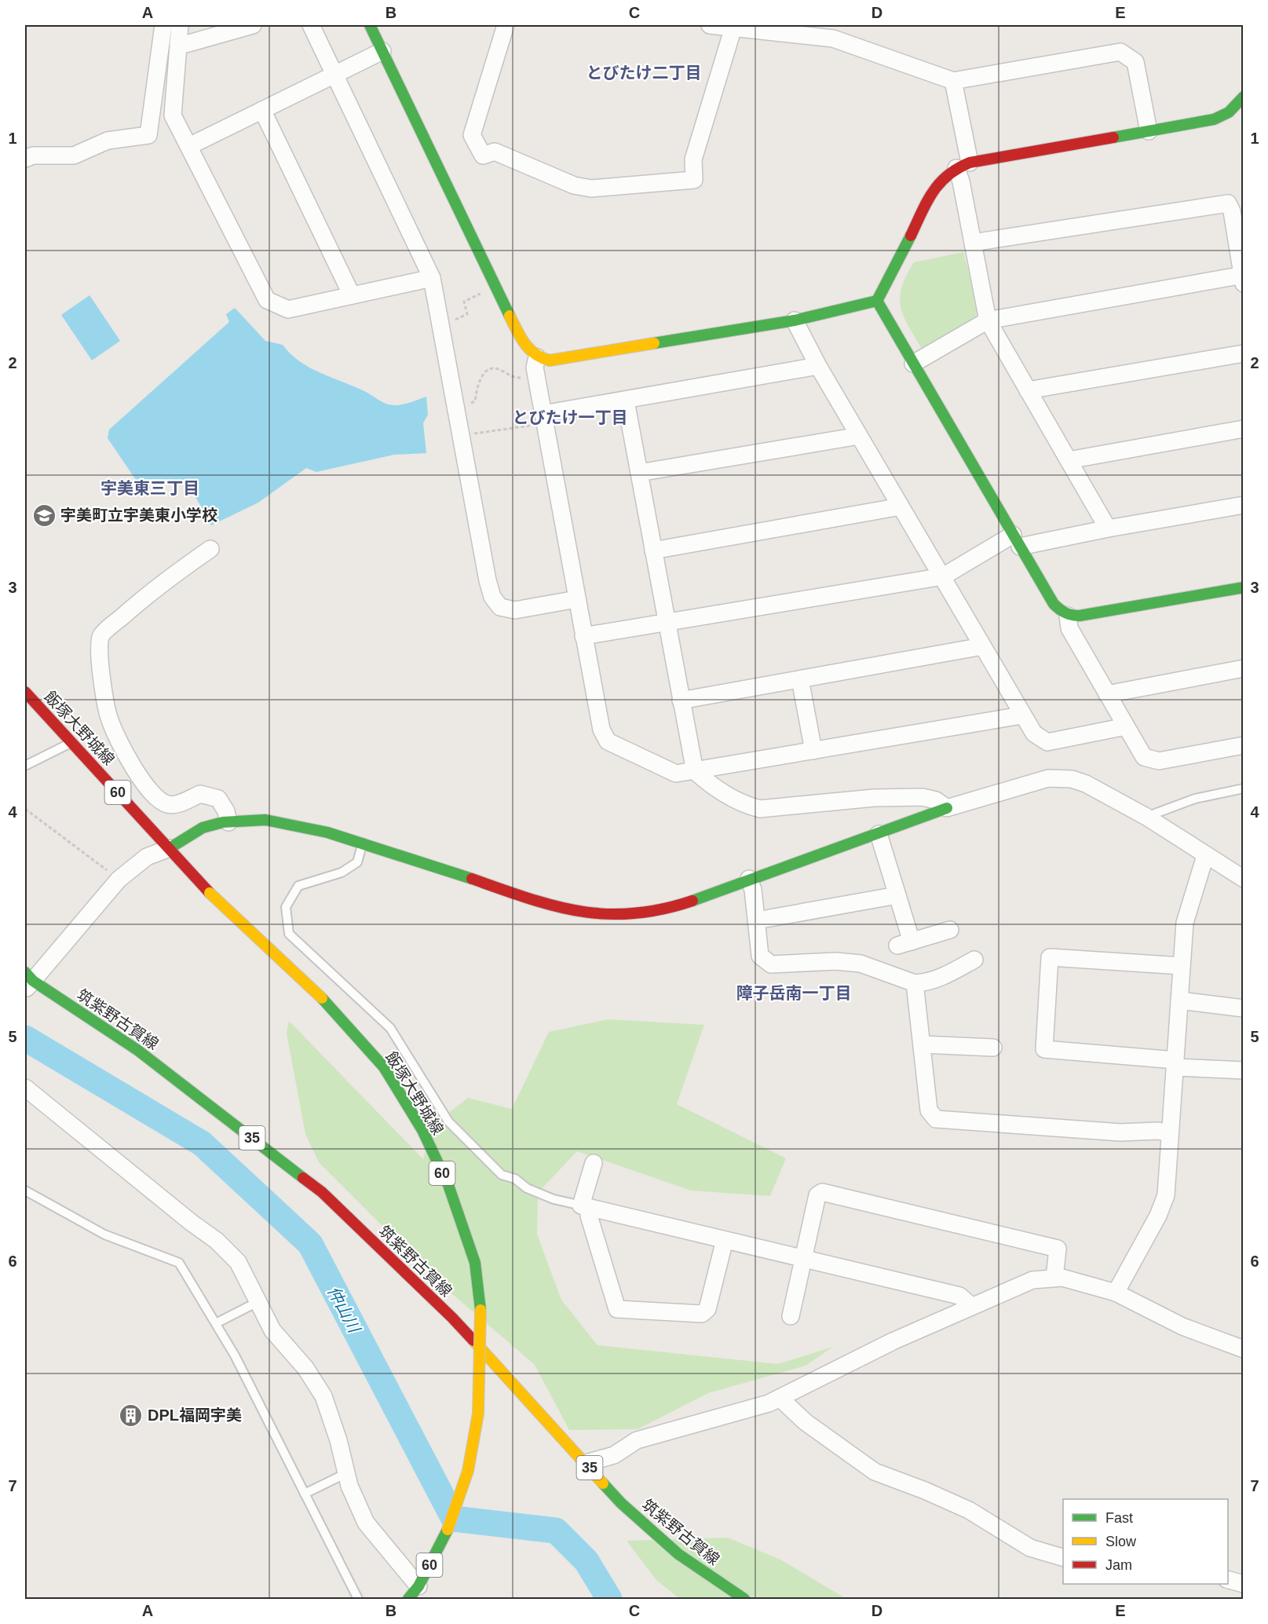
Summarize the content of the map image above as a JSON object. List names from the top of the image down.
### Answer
{
  "streets": {
    "street": [
      "飯塚大野城線",
      "60",
      "筑紫野古賀線",
      "35"
    ]
  },
  "districts": [
    "とびたけ二丁目",
    "とびたけ一丁目",
    "宇美東三丁目",
    "障子岳南一丁目"
  ],
  "water": ["仲山川"],
  "places": {
    "school or university": ["宇美町立宇美東小学校"],
    "building": ["DPL福岡宇美"]
  },
  "legend": ["Fast", "Slow", "Jam"],
  "grid": {
    "columns": [
      "A",
      "B",
      "C",
      "D",
      "E"
    ],
    "rows": [
      "1",
      "2",
      "3",
      "4",
      "5",
      "6",
      "7"
    ]
  }
}
